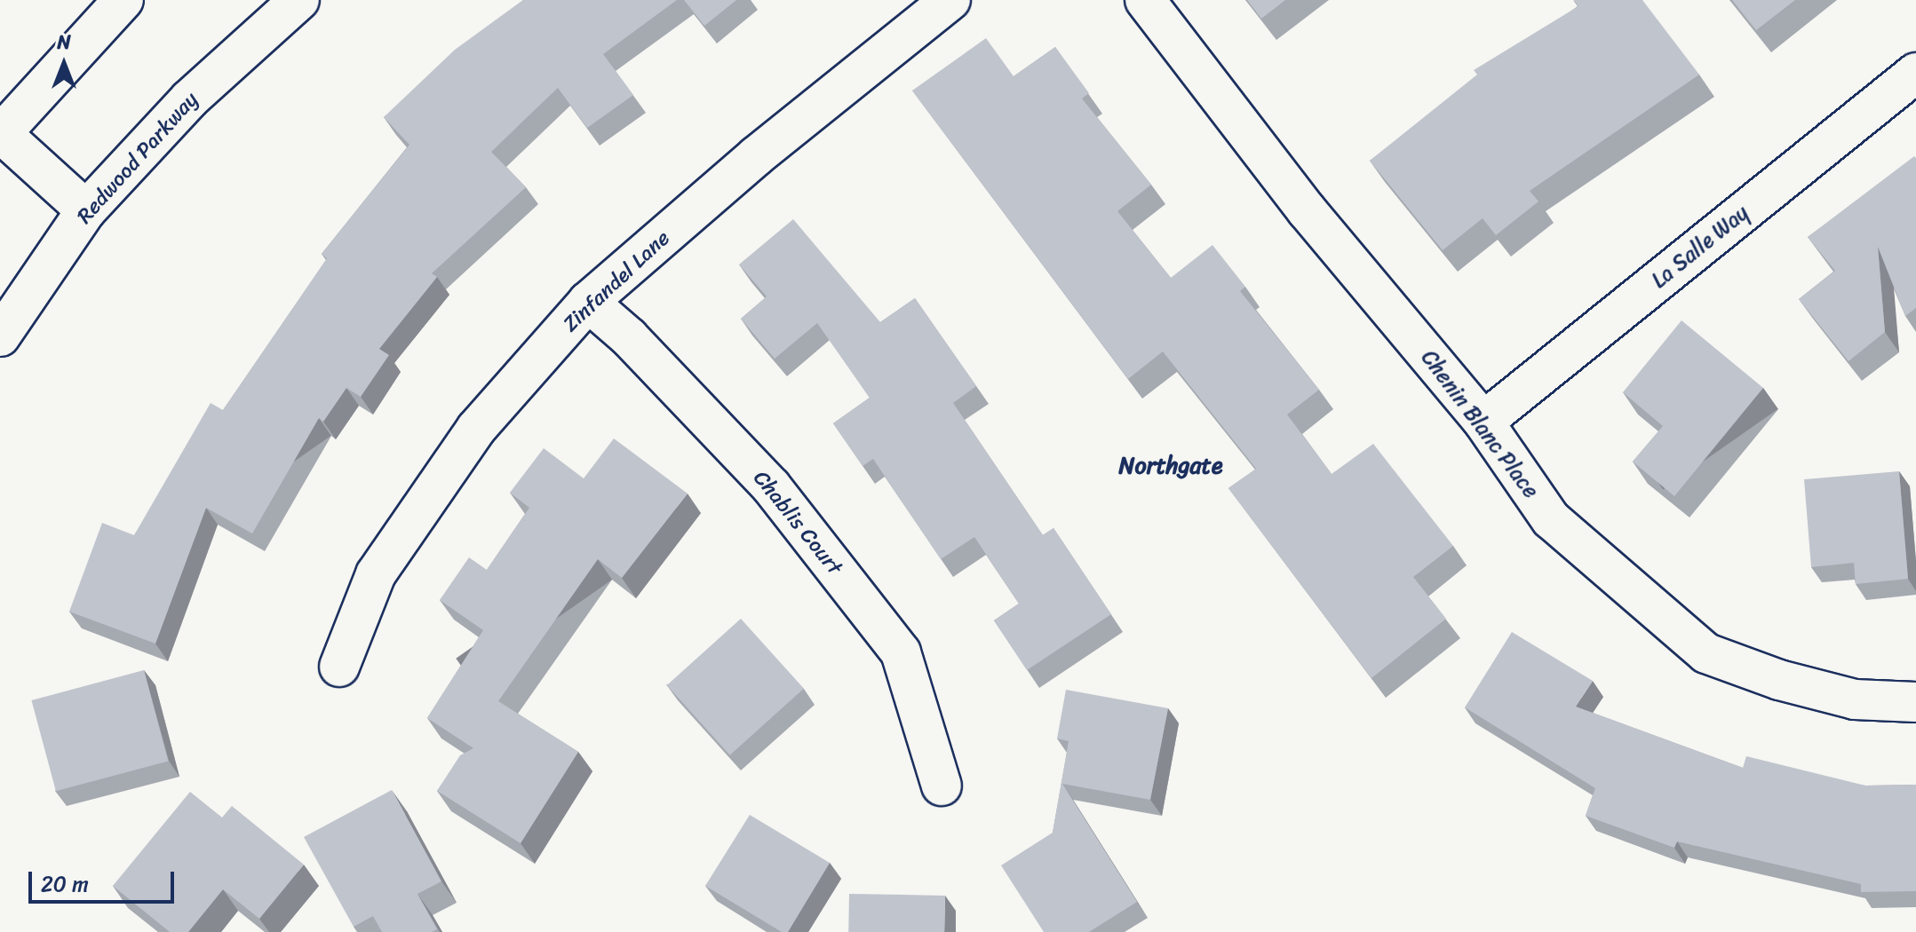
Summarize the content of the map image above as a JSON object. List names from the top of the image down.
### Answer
{
  "streets": {
    "street": [
      "Redwood Parkway",
      "La Salle Way",
      "Zinfandel Lane",
      "Chenin Blanc Place",
      "Chablis Court"
    ]
  },
  "crossings": [
    ["La Salle Way", "Chenin Blanc Place"],
    ["Zinfandel Lane", "Chablis Court"]
  ],
  "districts": ["Northgate"],
  "scale_bar": "20 m",
  "north": "top"
}
